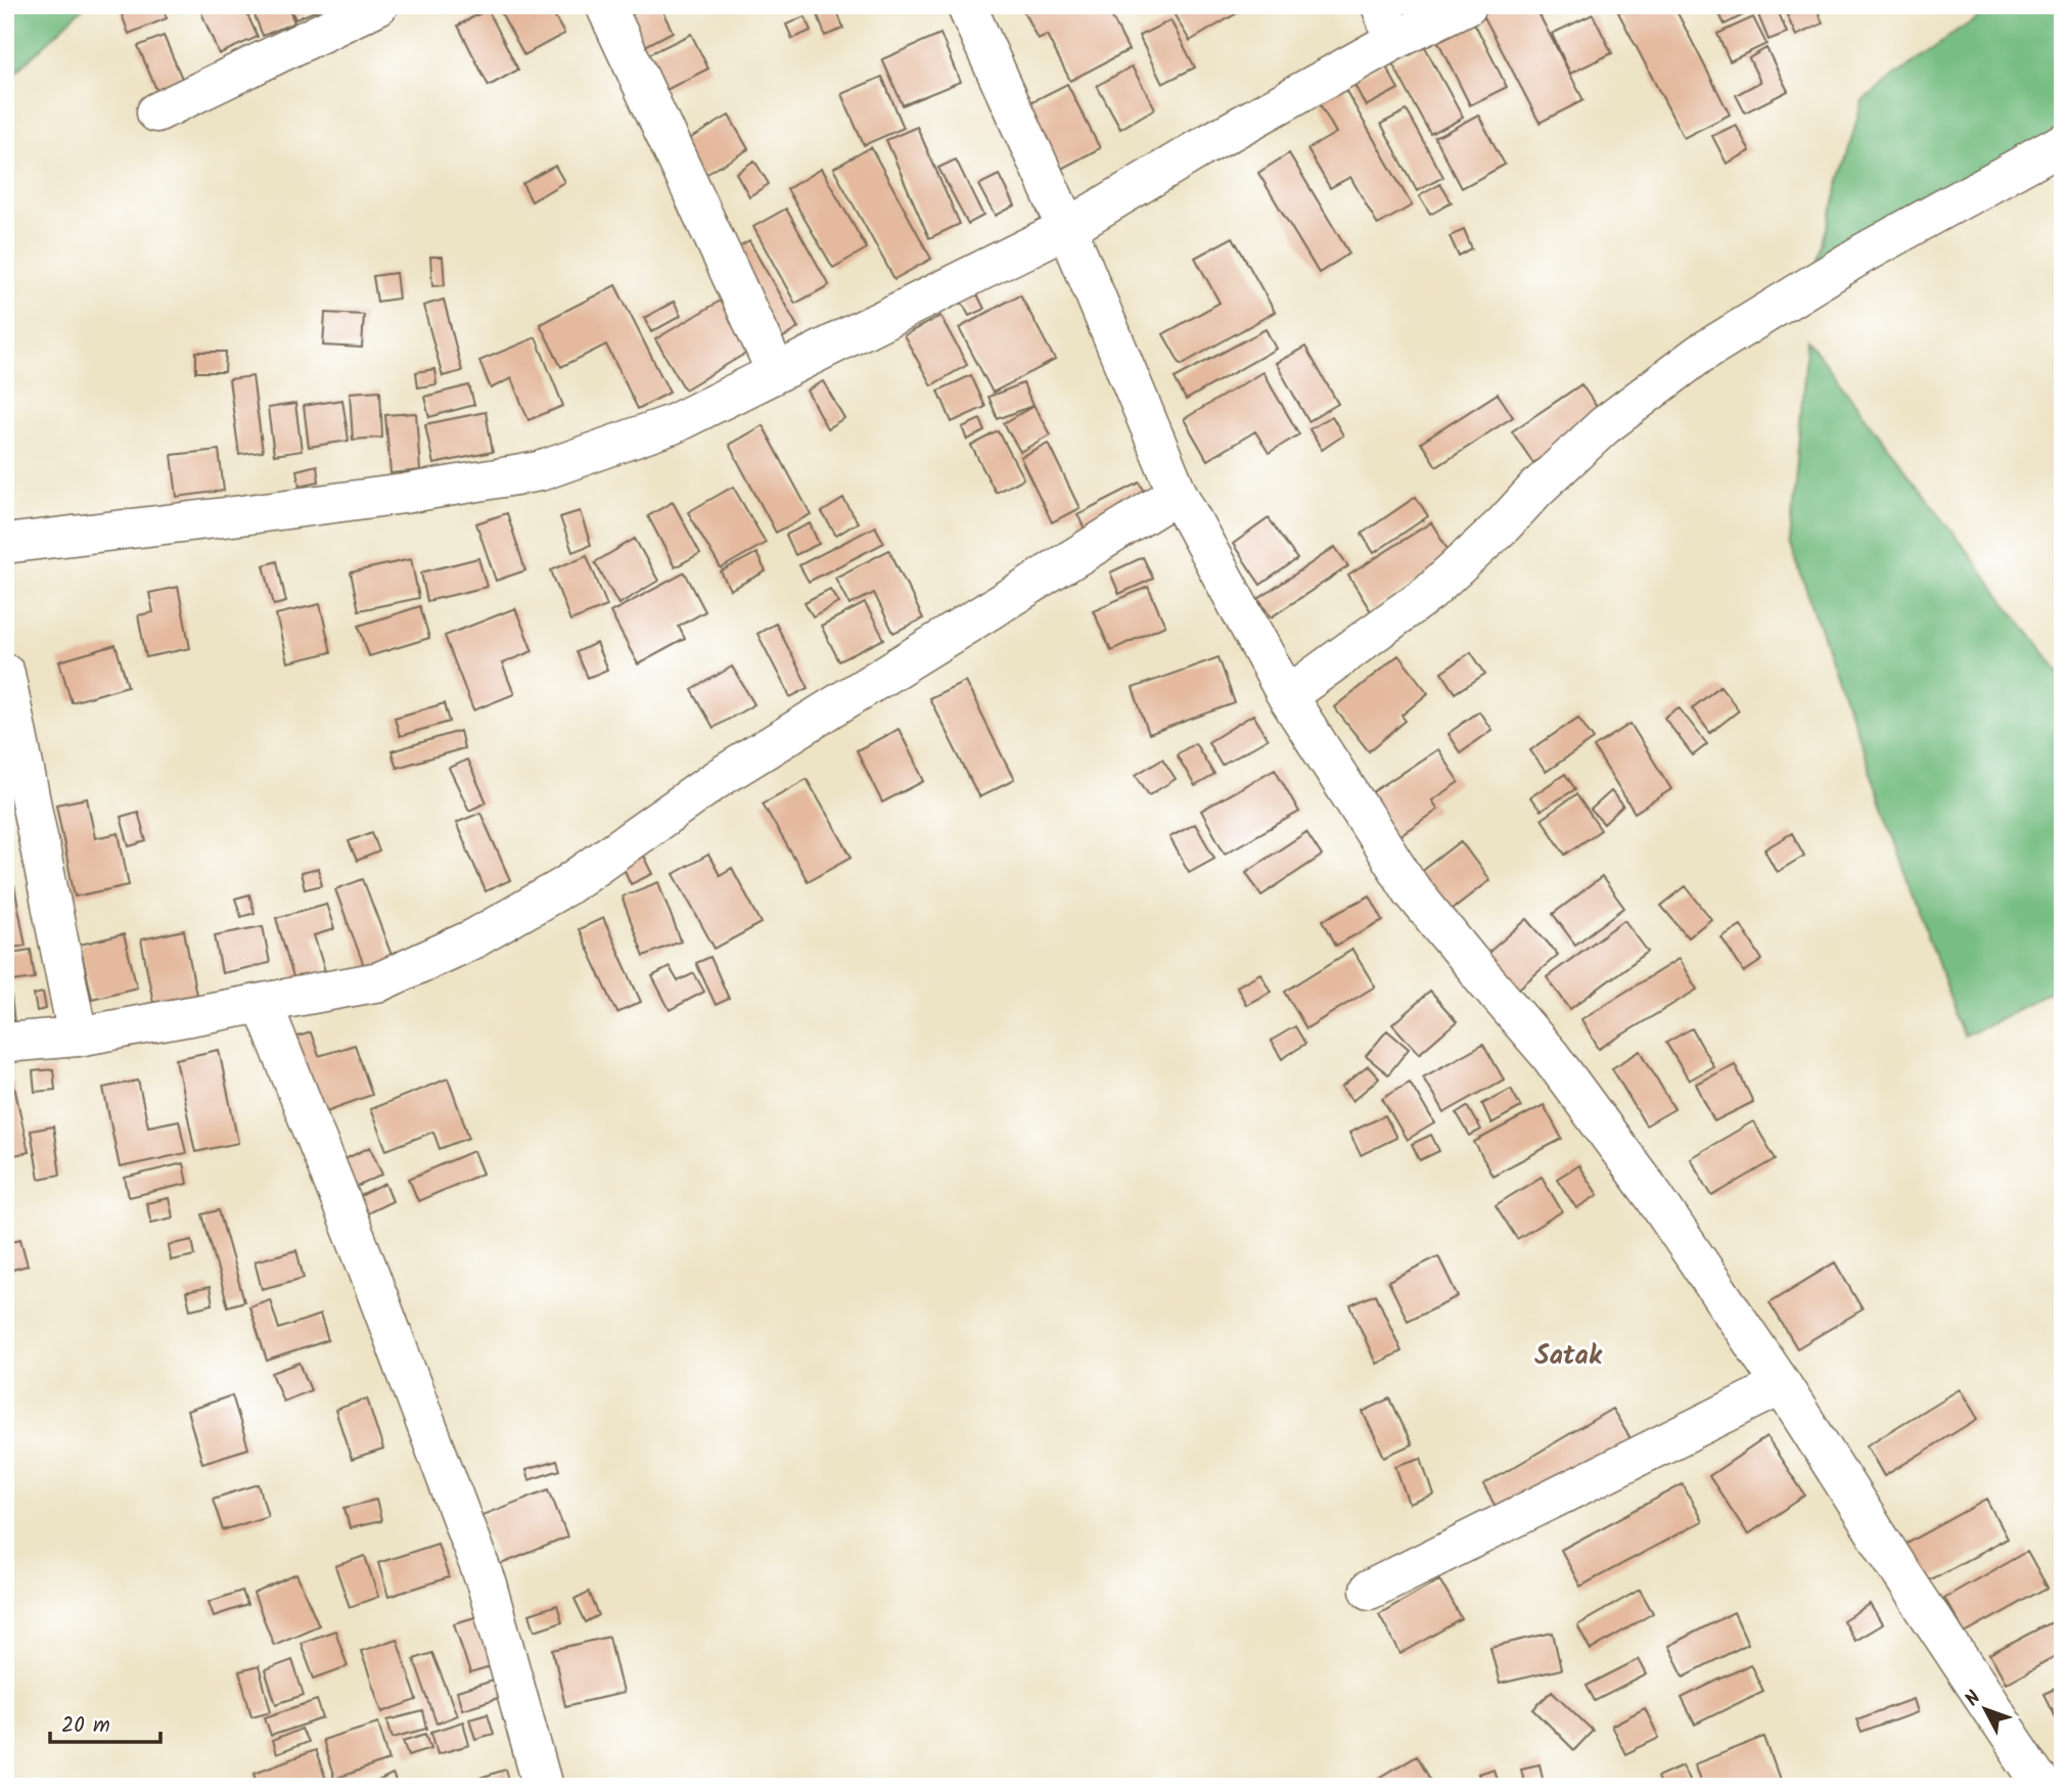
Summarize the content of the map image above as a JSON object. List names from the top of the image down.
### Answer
{
  "districts": ["Satak"],
  "scale_bar": "20 m",
  "north": "top left"
}
